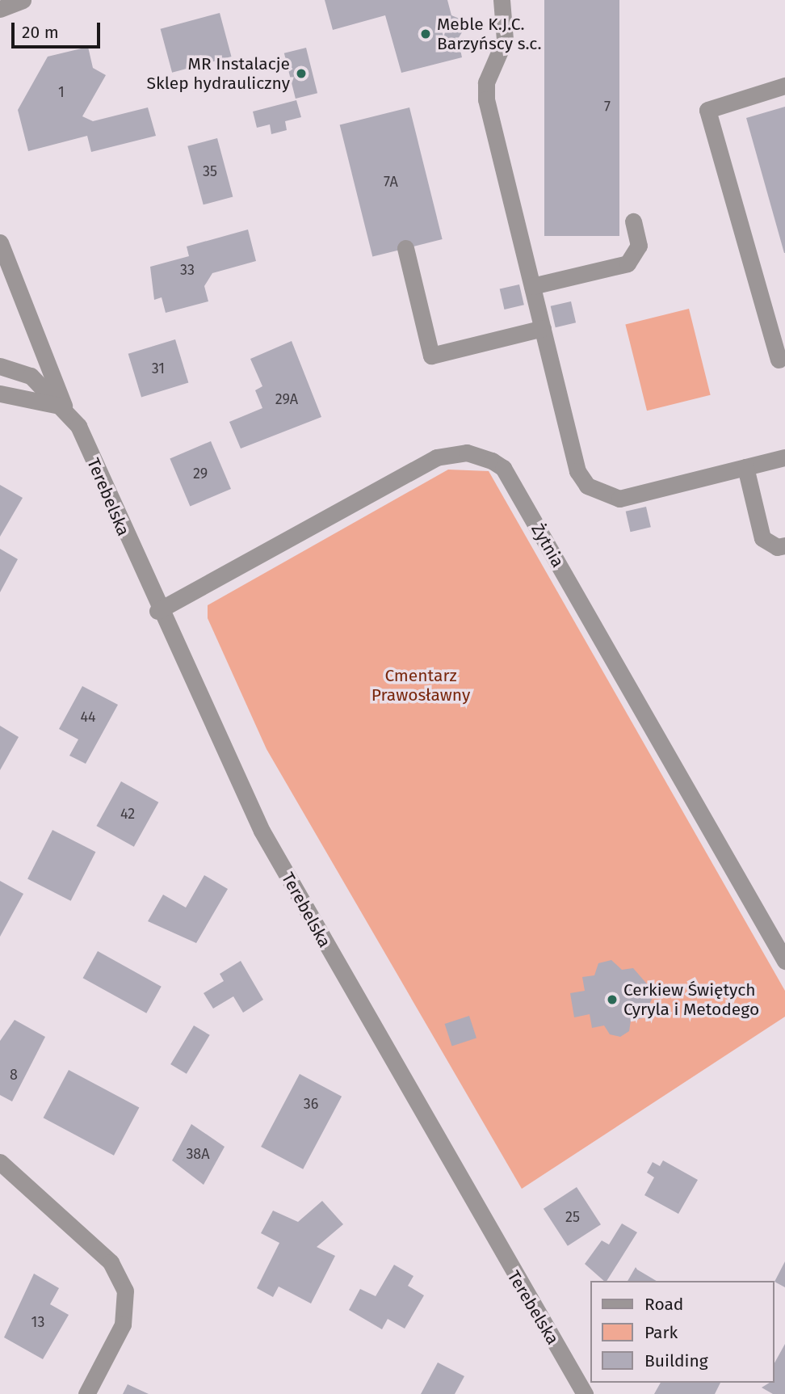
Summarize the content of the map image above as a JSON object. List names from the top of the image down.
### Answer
{
  "streets": {
    "street": ["Terebelska", "Żytnia"]
  },
  "crossings": [
    ["Terebelska", "Żytnia"]
  ],
  "parks": ["Cmentarz Prawosławny"],
  "places": ["Meble K.J.C. Barzyńscy s.c.", "MR Instalacje Sklep hydrauliczny", "Cerkiew Świętych Cyryla i Metodego"],
  "house_numbers": [
    "1",
    "7",
    "35",
    "7A",
    "33",
    "31",
    "29A",
    "29",
    "44",
    "42",
    "8",
    "36",
    "38A",
    "25",
    "13"
  ],
  "legend": ["Road", "Park", "Building"],
  "scale_bar": "20 m"
}
